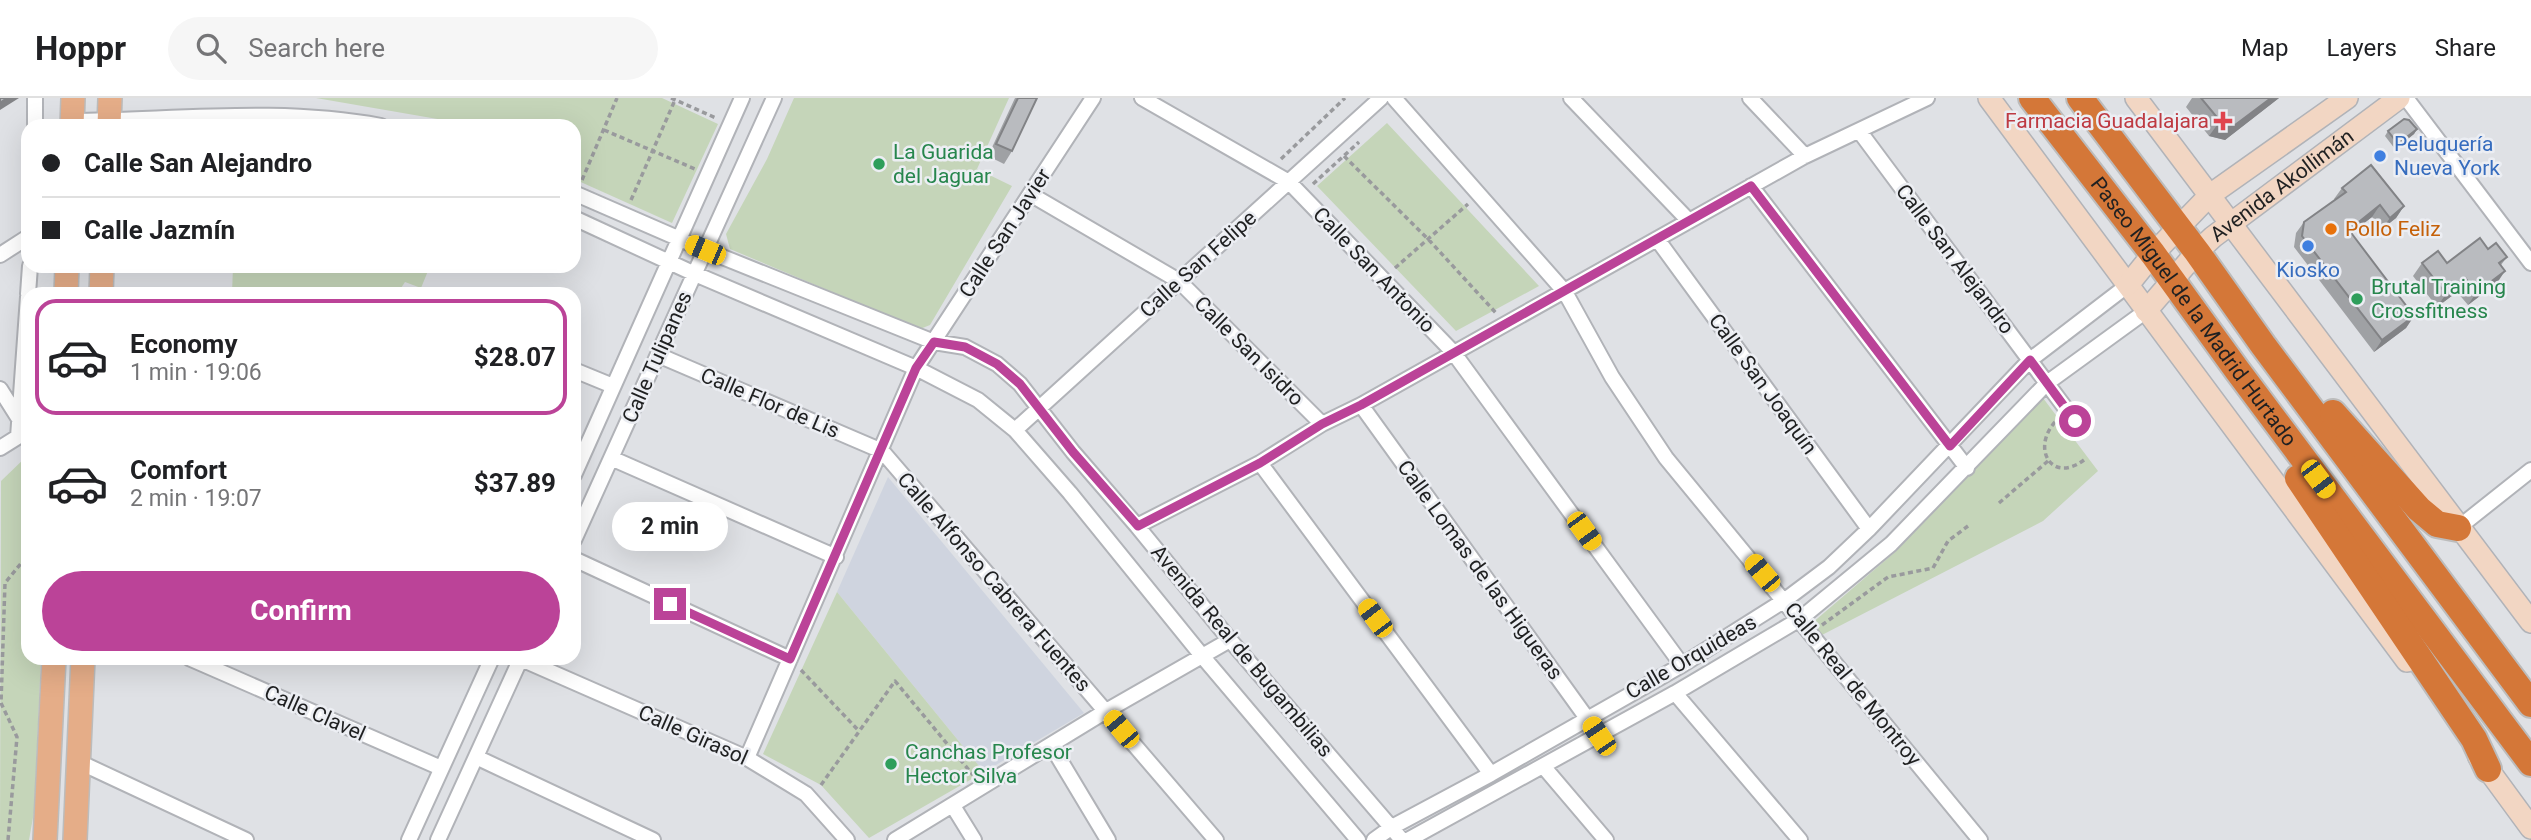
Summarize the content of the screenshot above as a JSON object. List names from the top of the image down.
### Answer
{
  "streets": {
    "highway": ["Paseo Miguel de la Madrid Hurtado"],
    "street": [
      "Avenida Akollimán",
      "Calle San Javier",
      "Calle San Alejandro",
      "Calle San Felipe",
      "Calle San Antonio",
      "Calle San Isidro",
      "Calle Tulipanes",
      "Calle San Joaquín",
      "Calle Flor de Lis",
      "Calle Lomas de las Higueras",
      "Calle Alfonso Cabrera Fuentes",
      "Avenida Real de Bugambilias",
      "Calle Orquideas",
      "Calle Real de Montroy",
      "Calle Clavel",
      "Calle Girasol"
    ]
  },
  "crossings": [
    ["Avenida Akollimán", "Paseo Miguel de la Madrid Hurtado"],
    ["Avenida Akollimán", "Calle Orquideas"],
    ["Calle San Javier", "Calle San Isidro"],
    ["Calle San Javier", "Calle Flor de Lis"],
    ["Calle San Javier", "Calle Alfonso Cabrera Fuentes"],
    ["Calle San Javier", "Avenida Real de Bugambilias"],
    ["Calle San Javier", "Calle Girasol"],
    ["Calle San Alejandro", "Calle Orquideas"],
    ["Calle San Felipe", "Calle San Antonio"],
    ["Calle San Felipe", "Calle San Isidro"],
    ["Calle San Felipe", "Avenida Real de Bugambilias"],
    ["Calle San Antonio", "Calle Orquideas"],
    ["Calle Tulipanes", "Calle Flor de Lis"],
    ["Calle Tulipanes", "Avenida Real de Bugambilias"],
    ["Calle San Joaquín", "Calle Orquideas"],
    ["Calle Flor de Lis", "Calle Alfonso Cabrera Fuentes"],
    ["Calle Lomas de las Higueras", "Calle Orquideas"],
    ["Avenida Real de Bugambilias", "Calle Orquideas"],
    ["Calle Orquideas", "Calle Real de Montroy"]
  ],
  "places": {
    "health": ["Farmacia Guadalajara"],
    "other": [
      "Peluquería Nueva York",
      "La Guarida del Jaguar",
      "Pollo Feliz",
      "Kiosko",
      "Brutal Training Crossfitness",
      "Canchas Profesor Hector Silva"
    ]
  },
  "page": {
    "header": "Hoppr",
    "search": "Search here",
    "nav": ["Map", "Layers", "Share"],
    "banner": ["Calle San Alejandro", "Calle Jazmín"],
    "list": [
      {
        "name": "Economy",
        "note": "1 min · 19:06",
        "value": "$28.07"
      },
      {
        "name": "Comfort",
        "note": "2 min · 19:07",
        "value": "$37.89"
      }
    ],
    "bubble": "2 min",
    "buttons": "Confirm"
  }
}
